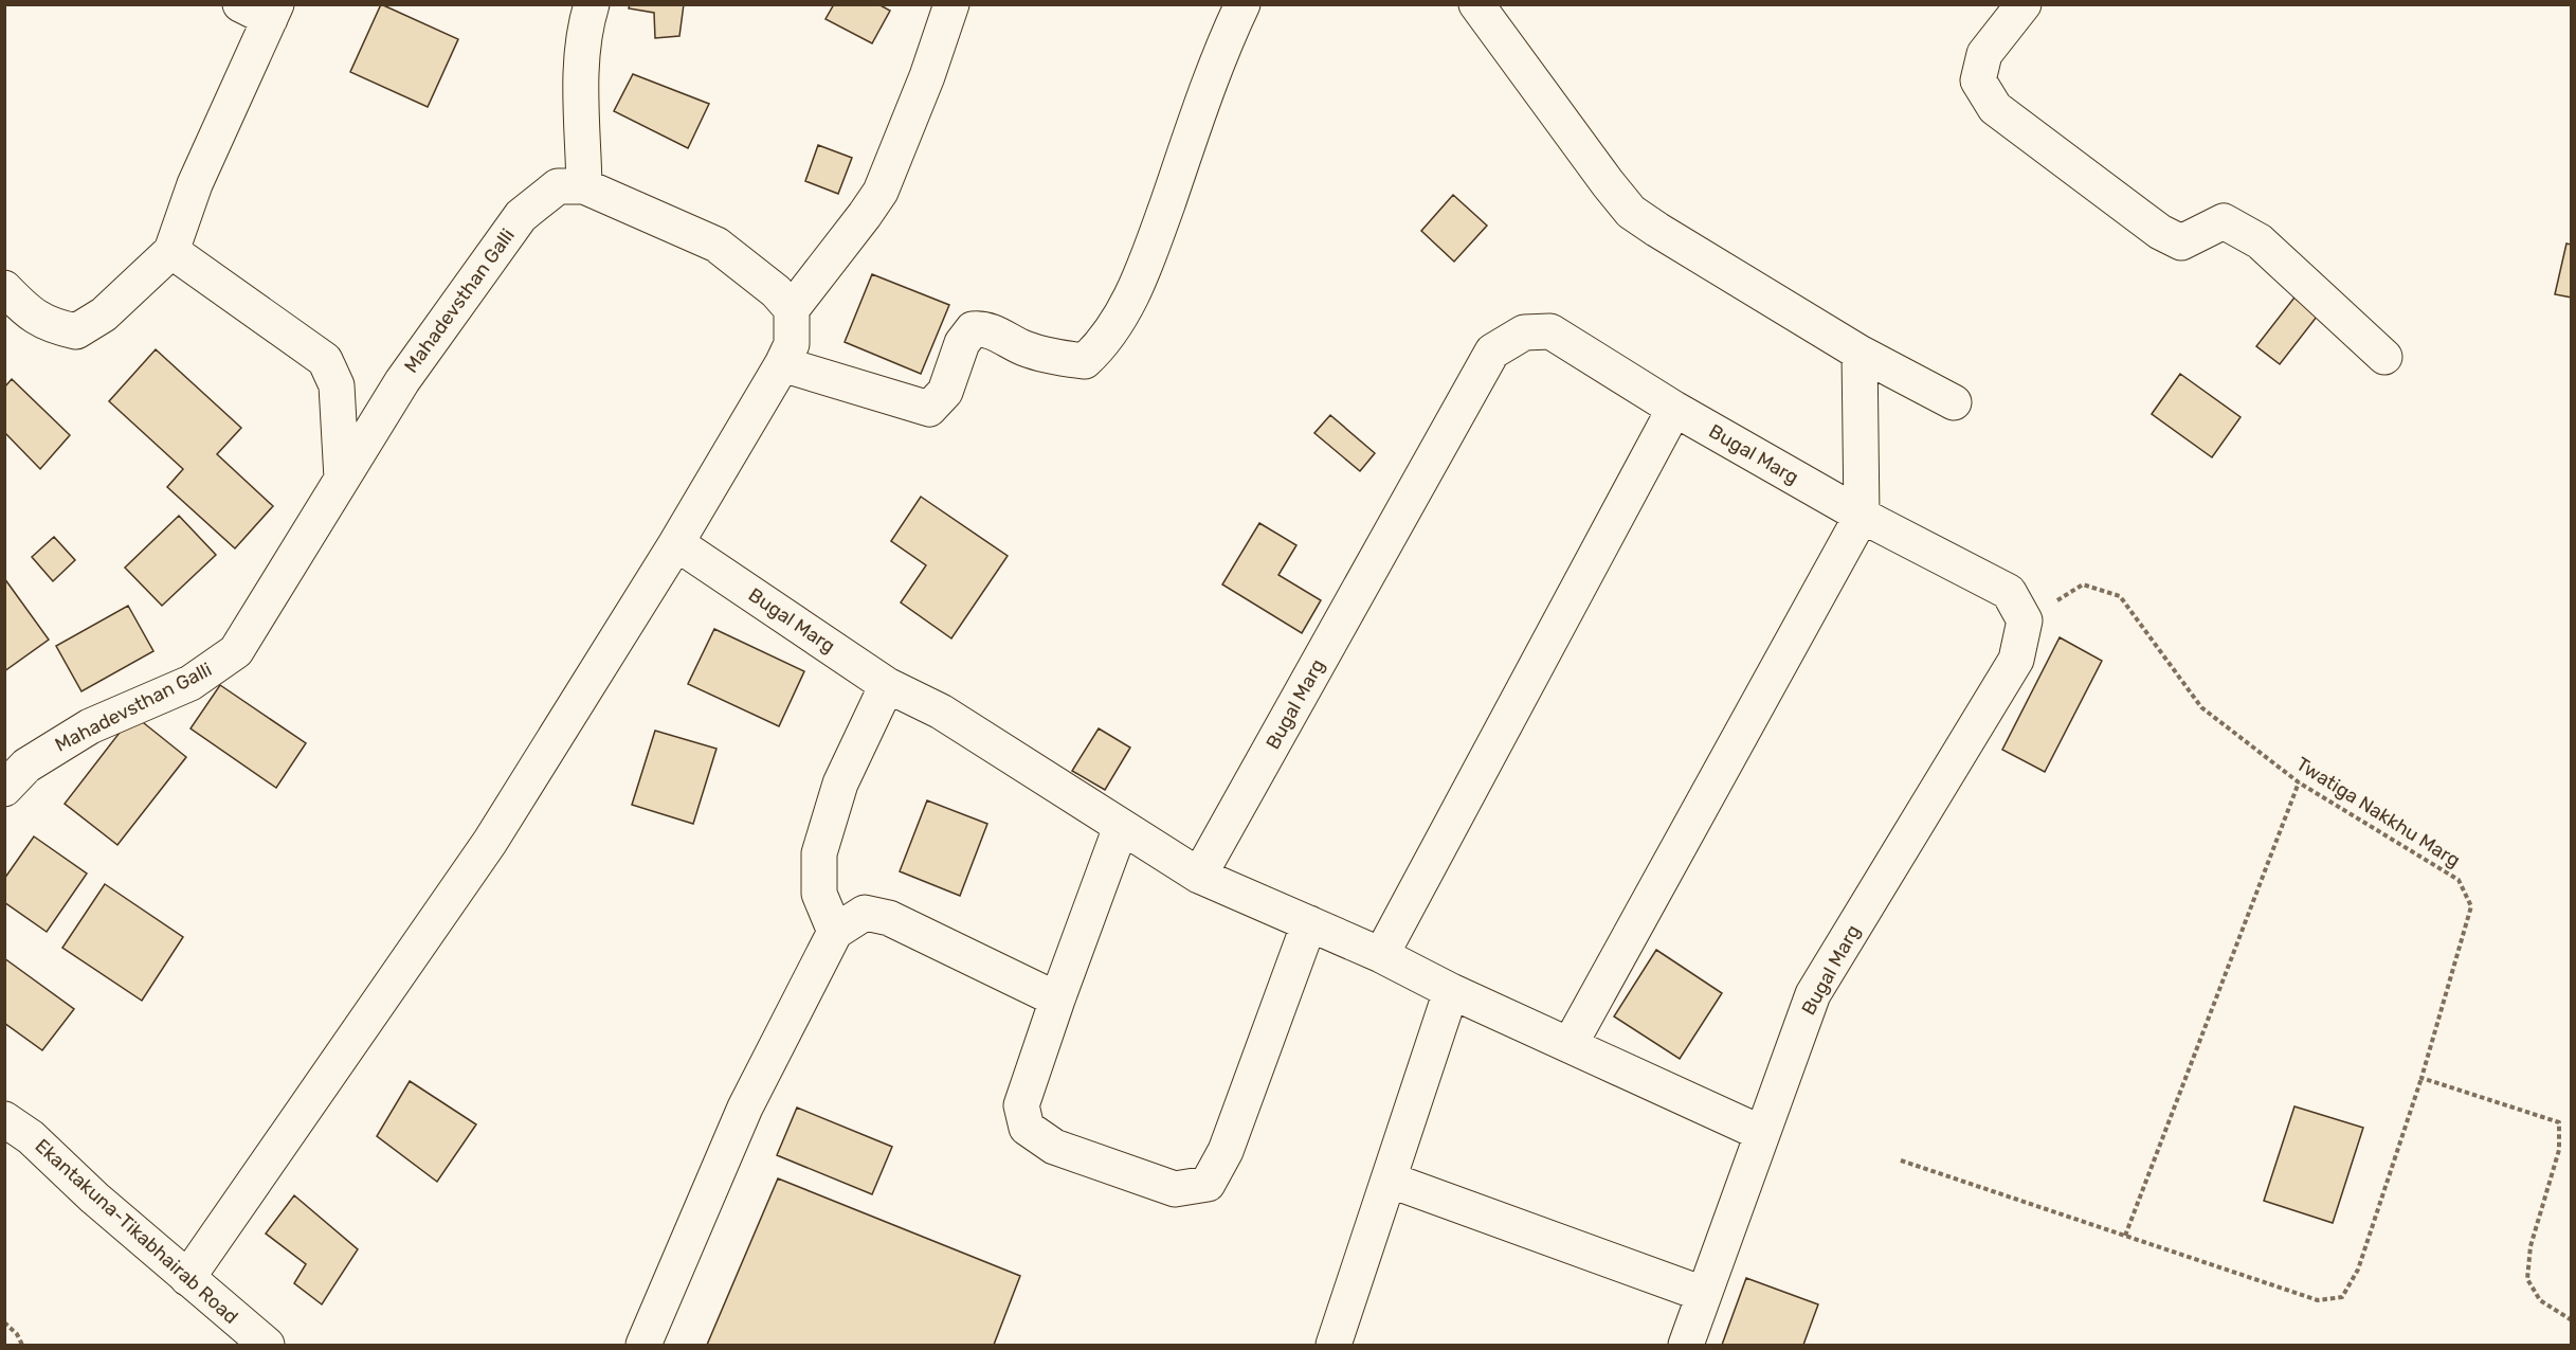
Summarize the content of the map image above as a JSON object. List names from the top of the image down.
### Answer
{
  "streets": {
    "street": ["Mahadevsthan Galli", "Bugal Marg", "Ekantakuna-Tikabhairab Road"],
    "path": ["Twatiga Nakkhu Marg"]
  },
  "crossings": [
    ["Bugal Marg", "Twatiga Nakkhu Marg"]
  ]
}
